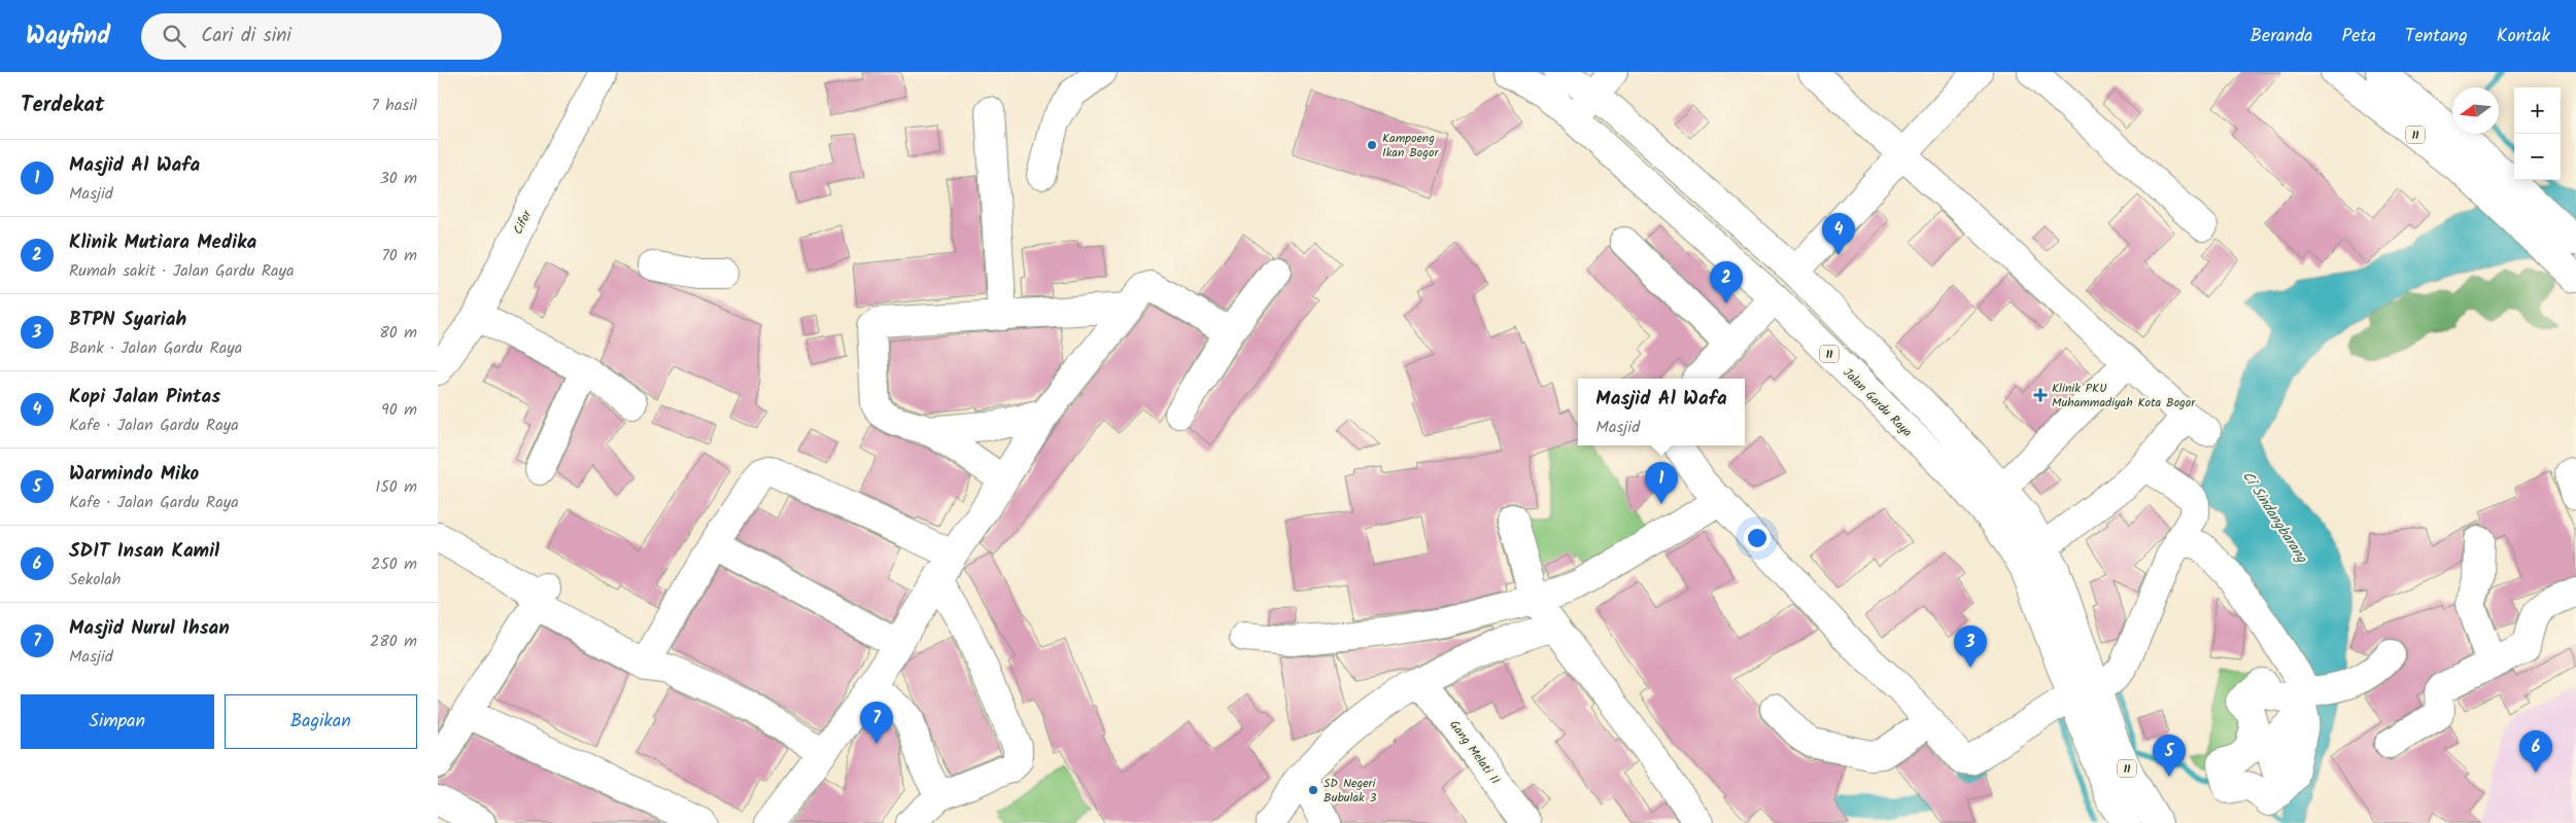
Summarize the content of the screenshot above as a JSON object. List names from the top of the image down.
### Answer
{
  "streets": {
    "main road": [
      "11",
      "Cifor",
      "Jalan Gardu Raya",
      "Gang Melati II"
    ]
  },
  "water": ["Ci Sindangbarang"],
  "places": {
    "other": ["Kampoeng Ikan Bogor", "SD Negeri Bubulak 3"],
    "health": ["Klinik PKU Muhammadiyah Kota Bogor"]
  },
  "north": "left",
  "page": {
    "header": "Wayfind",
    "search": "Cari di sini",
    "nav": [
      "Beranda",
      "Peta",
      "Tentang",
      "Kontak"
    ],
    "heading": ["Terdekat", "7 hasil"],
    "map_buttons": ["+", "−"],
    "list": [
      {
        "mark": "1",
        "name": "Masjid Al Wafa",
        "note": "Masjid",
        "value": "30 m"
      },
      {
        "mark": "2",
        "name": "Klinik Mutiara Medika",
        "note": "Rumah sakit · Jalan Gardu Raya",
        "value": "70 m"
      },
      {
        "mark": "3",
        "name": "BTPN Syariah",
        "note": "Bank · Jalan Gardu Raya",
        "value": "80 m"
      },
      {
        "mark": "4",
        "name": "Kopi Jalan Pintas",
        "note": "Kafe · Jalan Gardu Raya",
        "value": "90 m"
      },
      {
        "mark": "5",
        "name": "Warmindo Miko",
        "note": "Kafe · Jalan Gardu Raya",
        "value": "150 m"
      },
      {
        "mark": "6",
        "name": "SDIT Insan Kamil",
        "note": "Sekolah",
        "value": "250 m"
      },
      {
        "mark": "7",
        "name": "Masjid Nurul Ihsan",
        "note": "Masjid",
        "value": "280 m"
      }
    ],
    "pins": [
      "4",
      "2",
      "1",
      "3",
      "7",
      "6",
      "5"
    ],
    "popup": ["Masjid Al Wafa", "Masjid"],
    "buttons": ["Simpan", "Bagikan"]
  }
}
